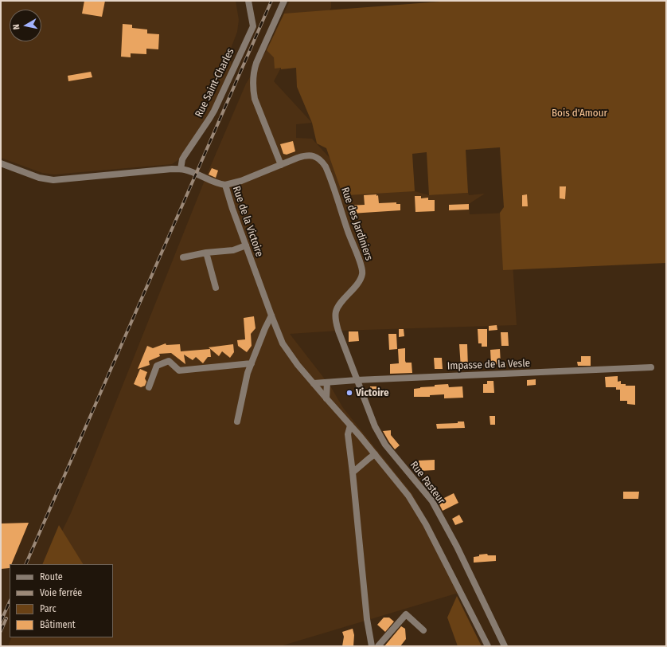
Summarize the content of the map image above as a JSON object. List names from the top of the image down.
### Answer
{
  "streets": {
    "street": [
      "Rue Saint-Charles",
      "Rue de la Victoire",
      "Rue des Jardiniers",
      "Impasse de la Vesle",
      "Rue Pasteur"
    ]
  },
  "crossings": [
    ["Rue Saint-Charles", "Rue de la Victoire"],
    ["Rue de la Victoire", "Impasse de la Vesle"],
    ["Rue des Jardiniers", "Rue Pasteur"],
    ["Impasse de la Vesle", "Rue Pasteur"]
  ],
  "parks": ["Bois d'Amour"],
  "places": ["Victoire"],
  "legend": [
    "Route",
    "Voie ferrée",
    "Parc",
    "Bâtiment"
  ],
  "north": "left"
}
